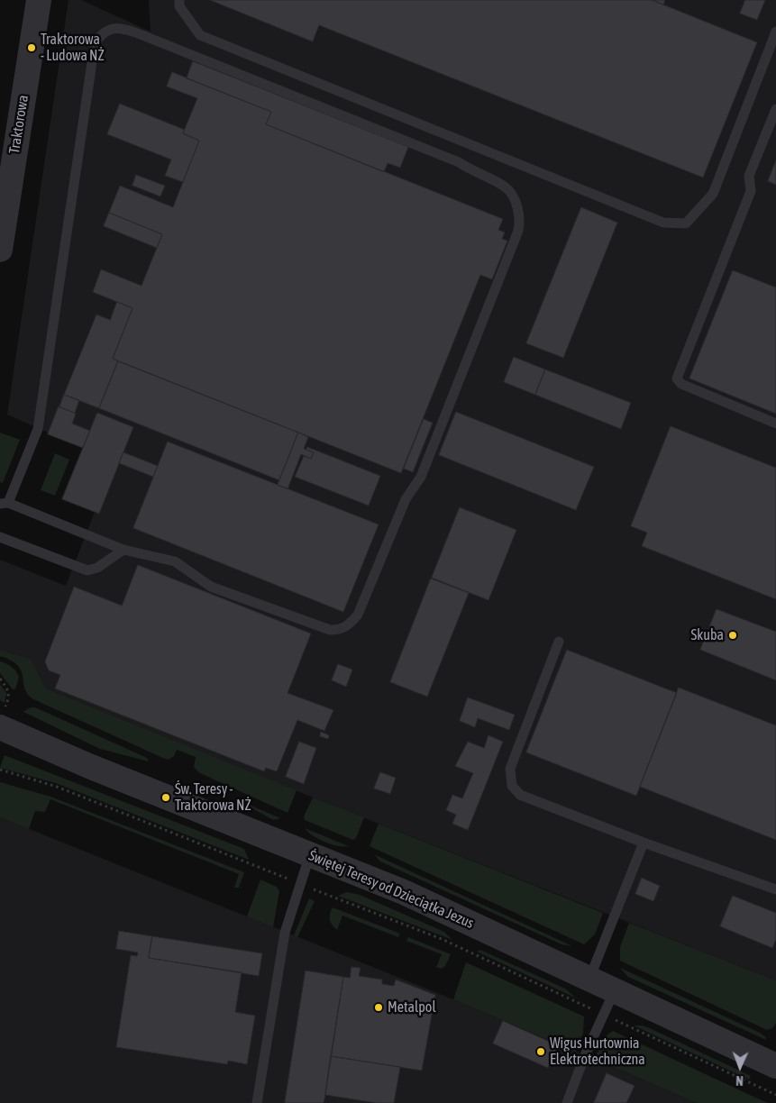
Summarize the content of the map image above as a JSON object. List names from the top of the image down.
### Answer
{
  "streets": {
    "street": ["Traktorowa", "Świętej Teresy od Dzieciątka Jezus"]
  },
  "places": [
    "Traktorowa - Ludowa NŻ",
    "Skuba",
    "Św. Teresy - Traktorowa NŻ",
    "Metalpol",
    "Wigus Hurtownia Elektrotechniczna"
  ],
  "north": "bottom"
}
